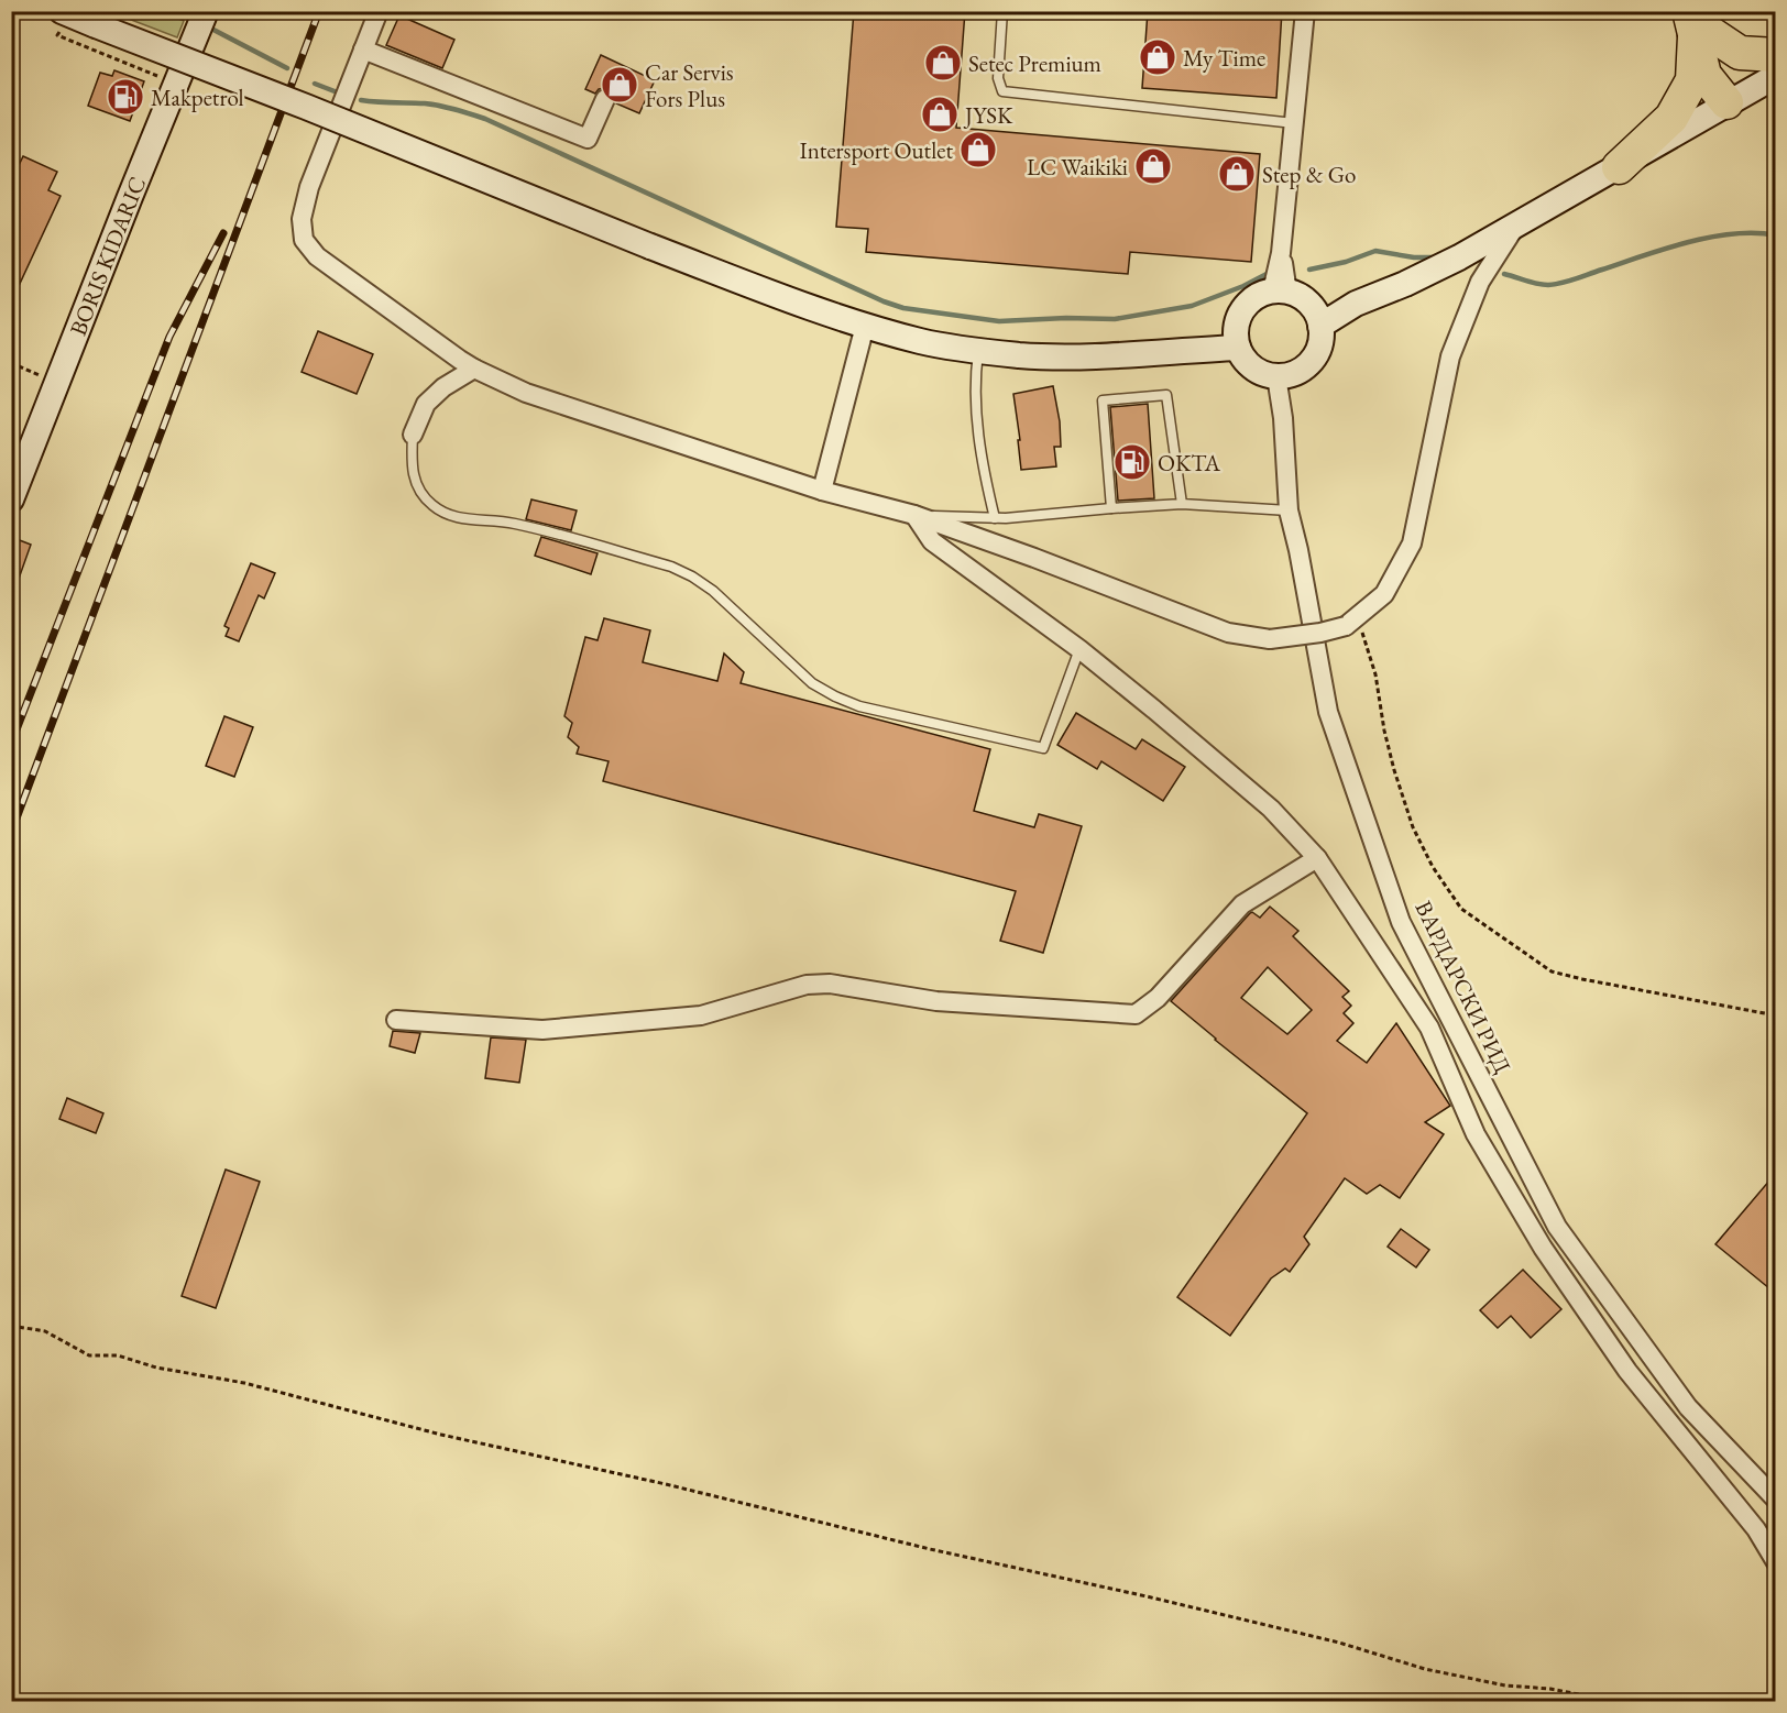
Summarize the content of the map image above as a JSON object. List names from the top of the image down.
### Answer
{
  "streets": {
    "main road": ["BORIS KIDARIC"],
    "street": ["ВАРДАРСКИ РИД"]
  },
  "places": {
    "shop": [
      "My Time",
      "Setec Premium",
      "Car Servis Fors Plus",
      "JYSK",
      "Intersport Outlet",
      "LC Waikiki",
      "Step & Go"
    ],
    "fuel station": ["Makpetrol", "OKTA"]
  }
}
